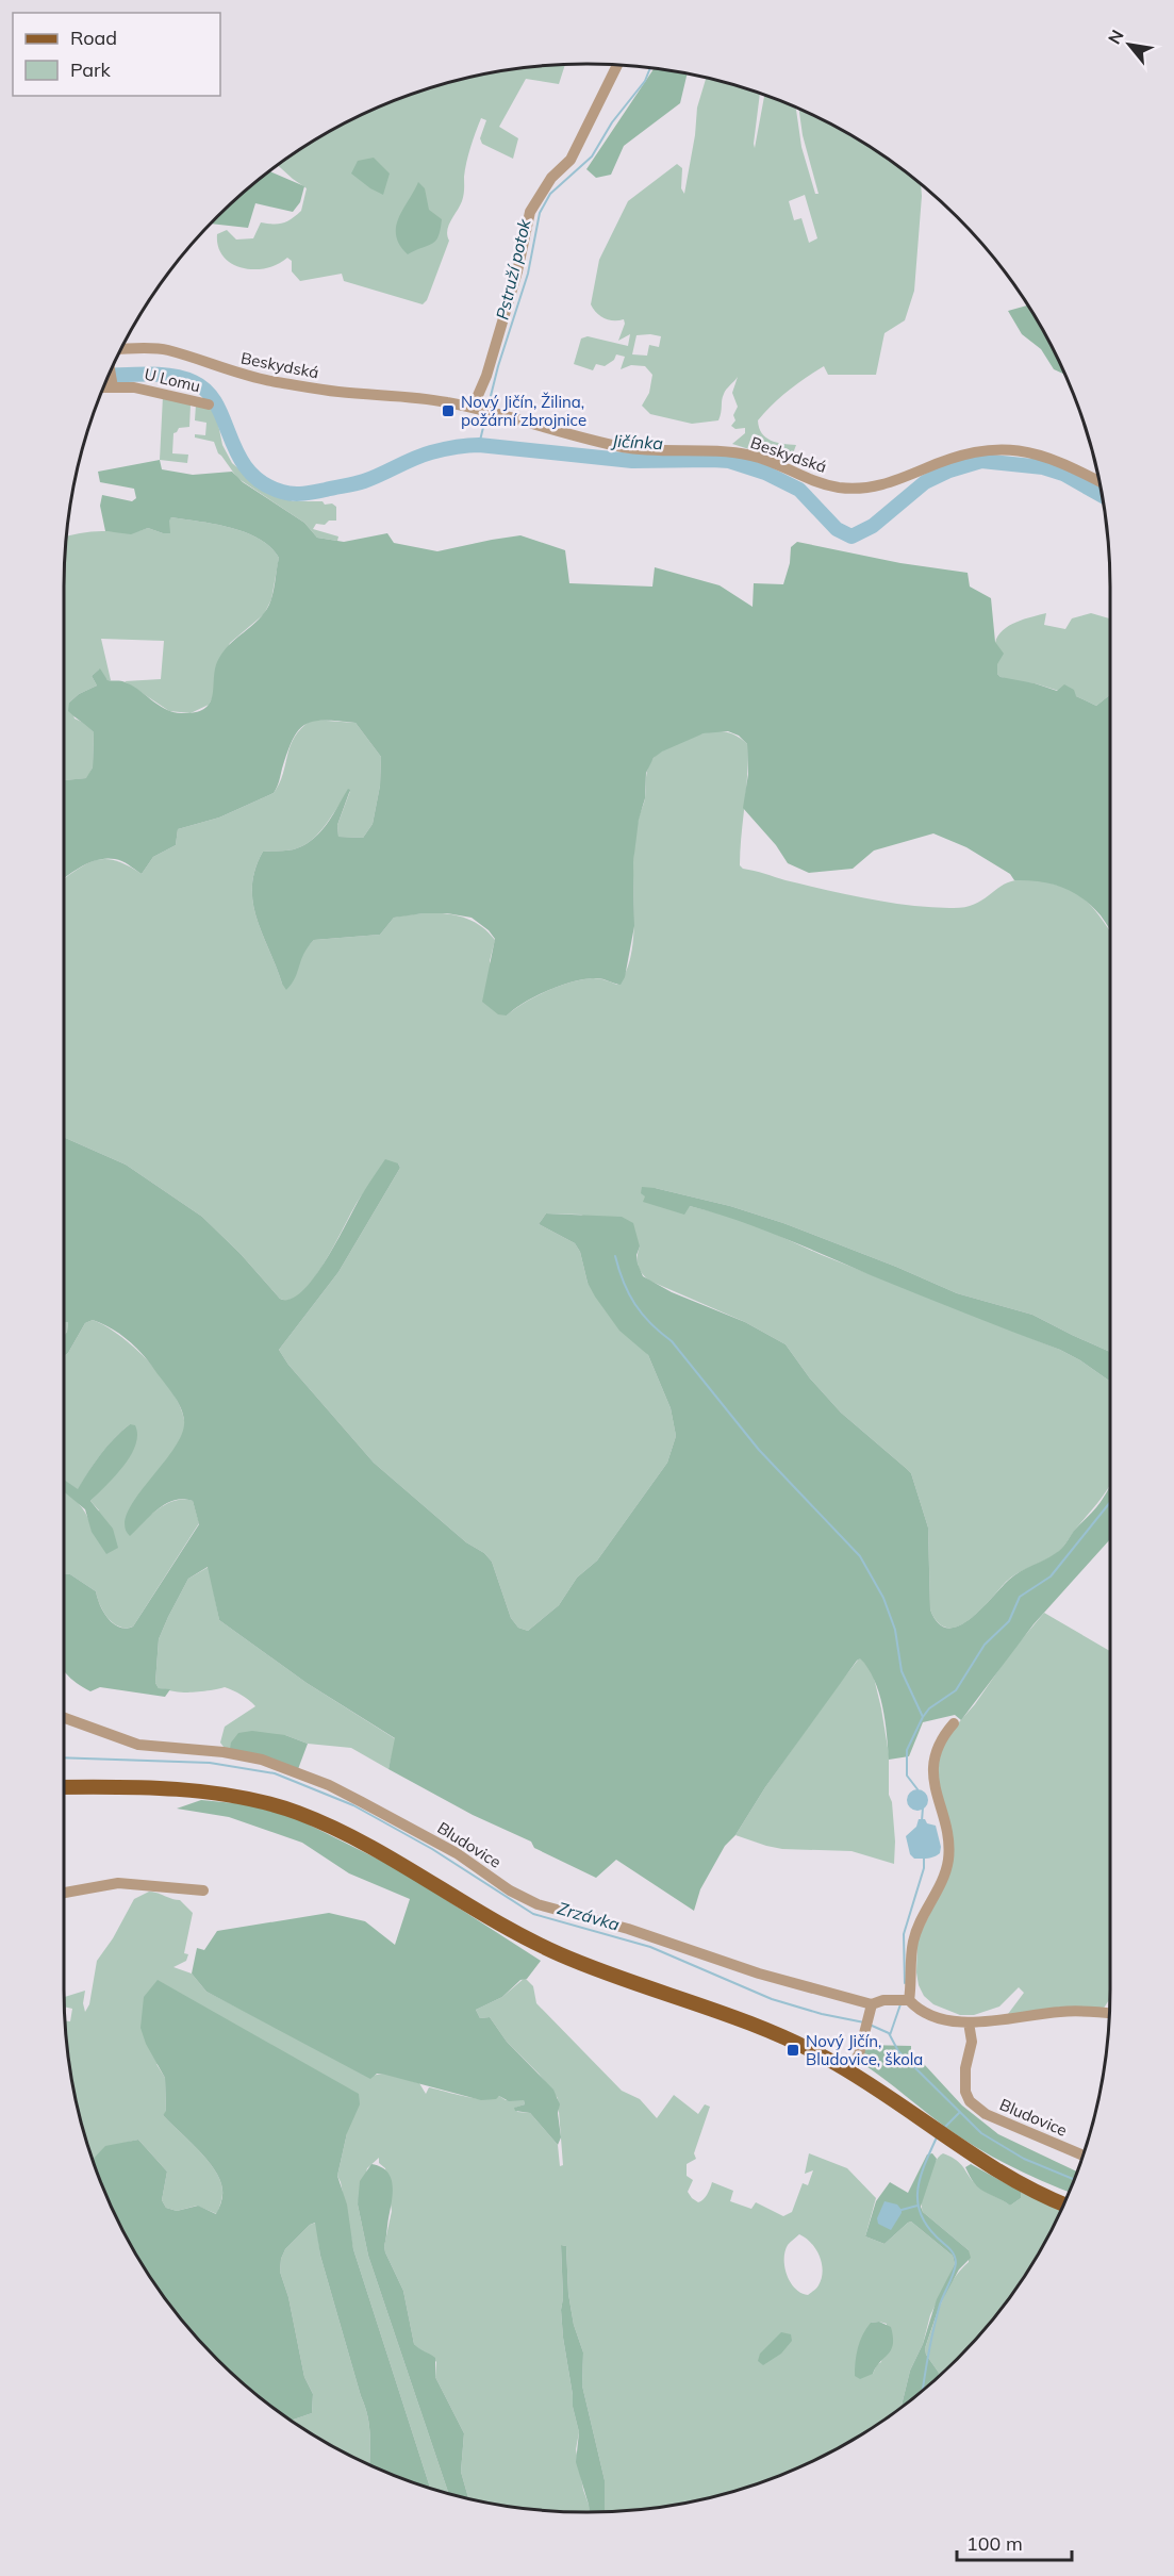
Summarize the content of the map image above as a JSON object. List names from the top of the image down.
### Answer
{
  "streets": {
    "street": ["Beskydská", "U Lomu", "Bludovice"]
  },
  "water": ["Pstruží potok", "Jičínka", "Zrzávka"],
  "places": {
    "transit": ["Nový Jičín, Žilina, požární zbrojnice", "Nový Jičín, Bludovice, škola"]
  },
  "legend": ["Road", "Park"],
  "scale_bar": "100 m",
  "north": "top left"
}
